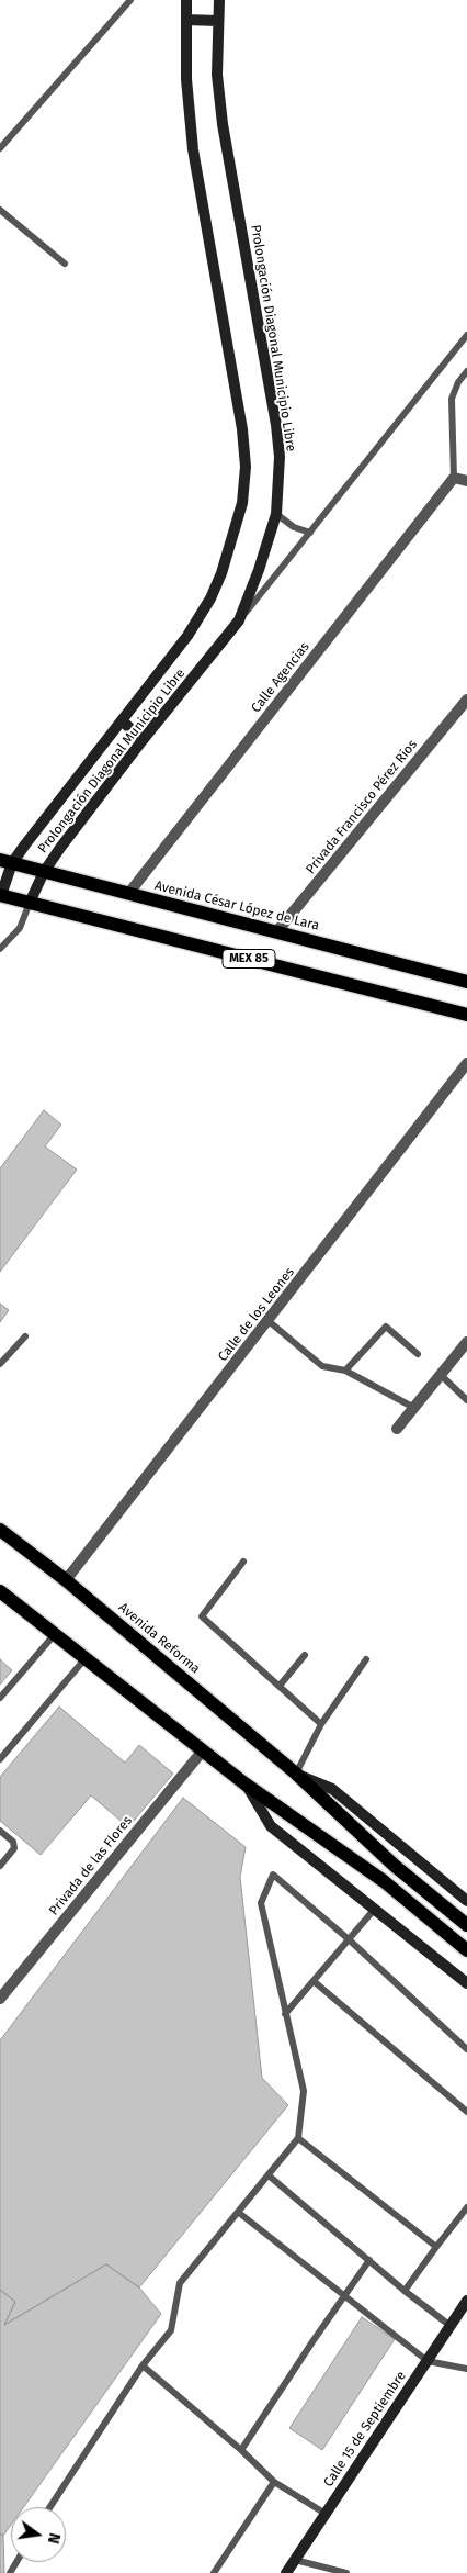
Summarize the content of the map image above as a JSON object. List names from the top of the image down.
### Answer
{
  "streets": {
    "main road": ["Avenida César López de Lara", "MEX 85", "Avenida Reforma"],
    "street": [
      "Prolongación Diagonal Municipio Libre",
      "Calle Agencias",
      "Privada Francisco Pérez Ríos",
      "Calle de los Leones",
      "Privada de las Flores",
      "Calle 15 de Septiembre"
    ]
  },
  "crossings": [
    ["Prolongación Diagonal Municipio Libre", "Avenida César López de Lara"],
    ["Prolongación Diagonal Municipio Libre", "MEX 85"],
    ["Calle Agencias", "Avenida César López de Lara"],
    ["Privada Francisco Pérez Ríos", "Avenida César López de Lara"],
    ["Calle de los Leones", "Avenida Reforma"]
  ],
  "north": "right"
}
